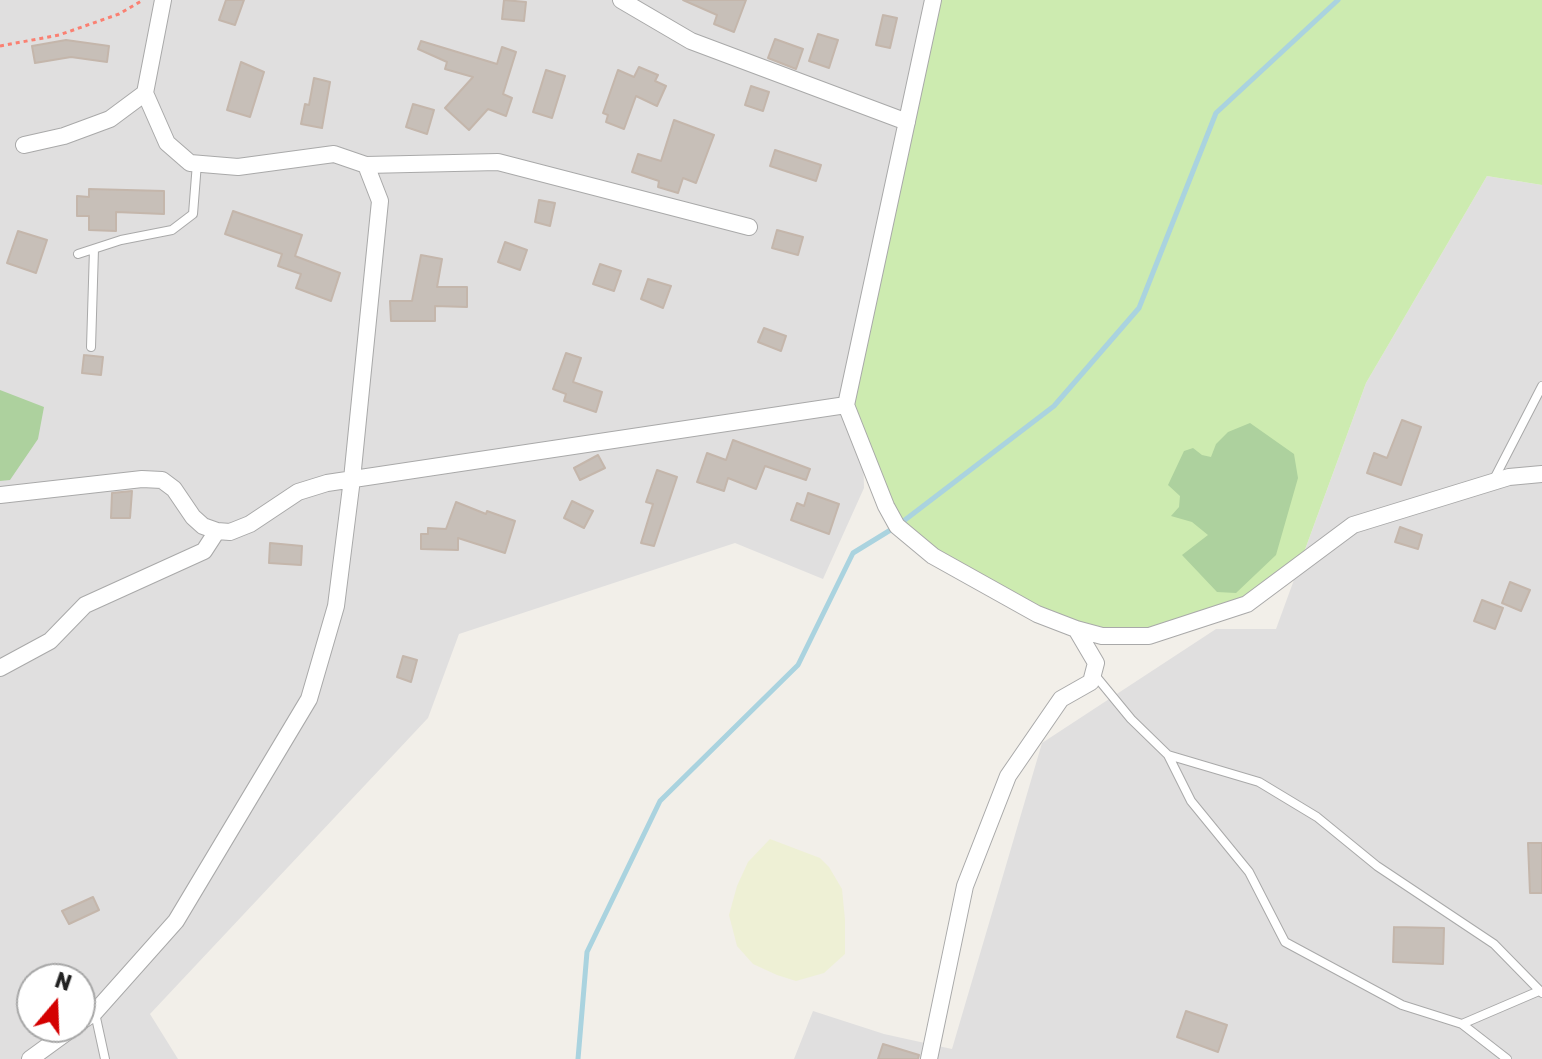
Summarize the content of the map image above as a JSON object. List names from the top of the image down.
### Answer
{
  "north": "top"
}
